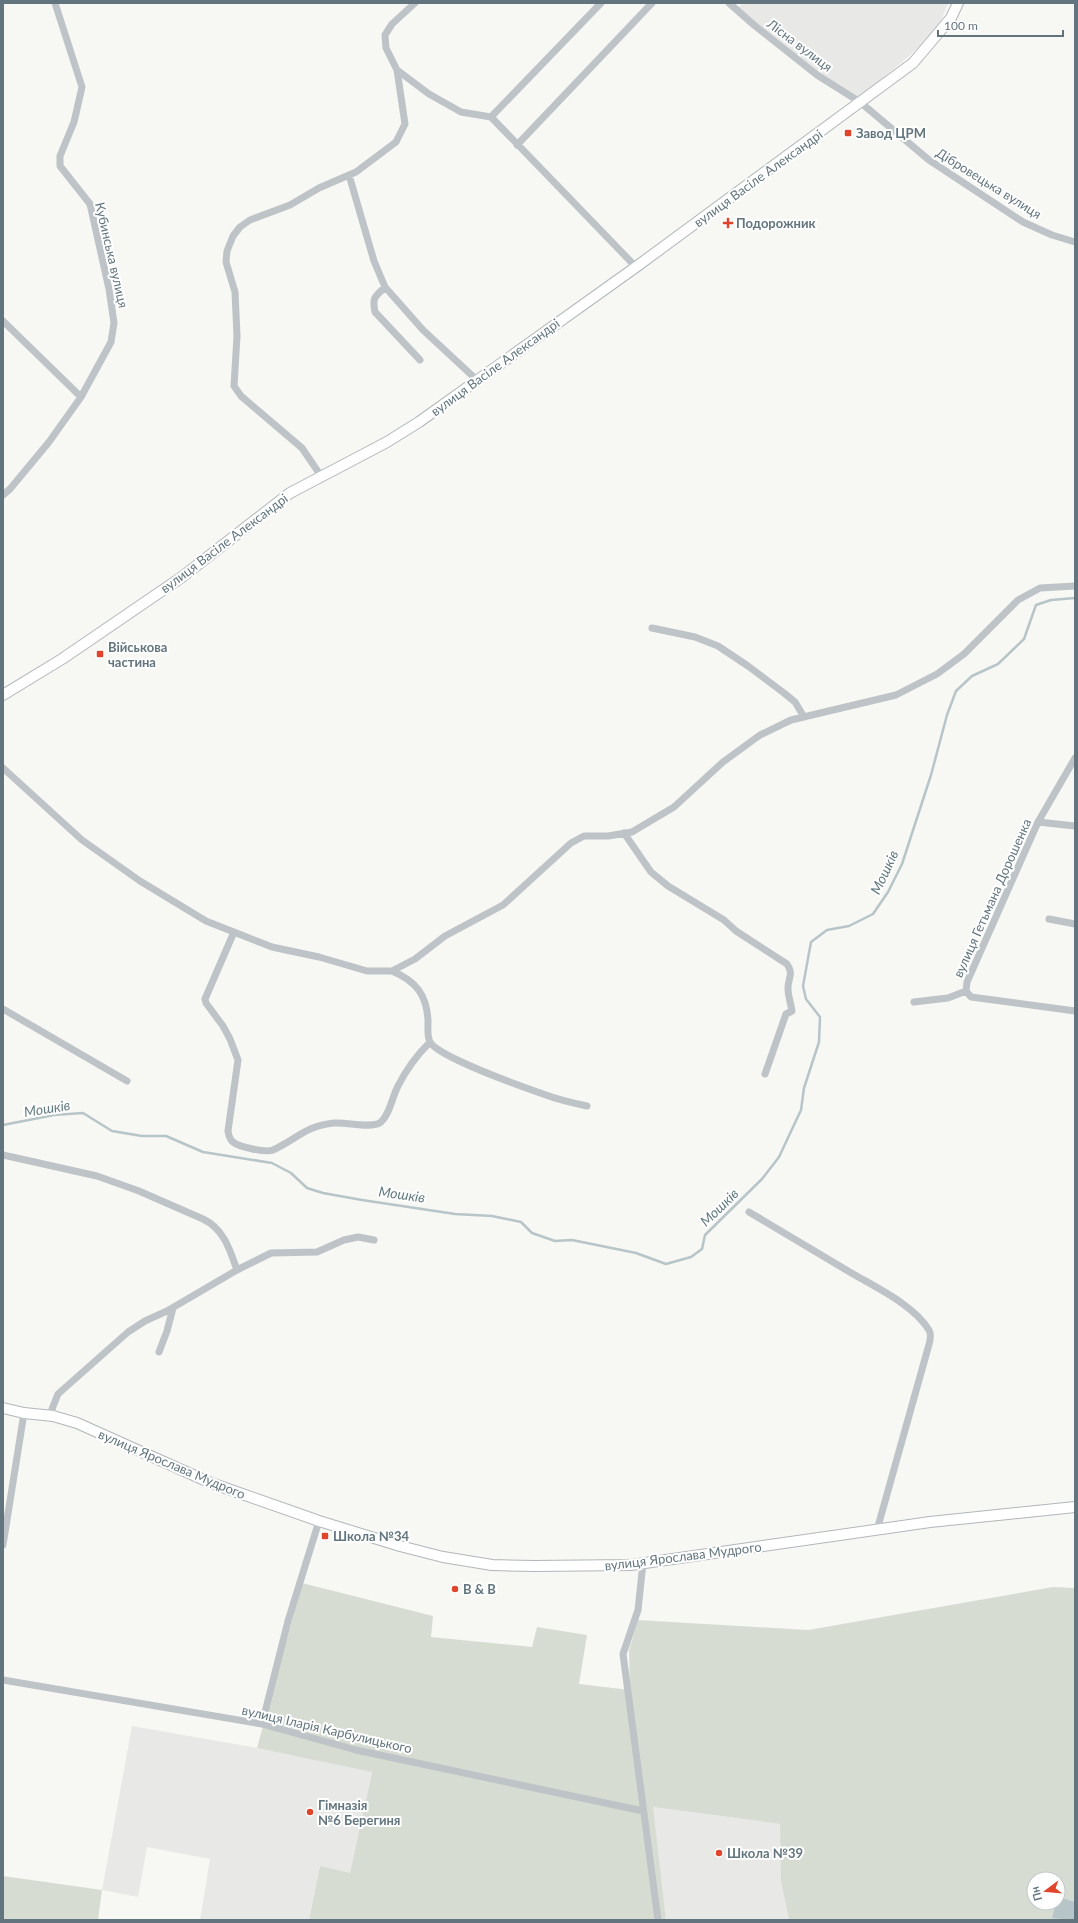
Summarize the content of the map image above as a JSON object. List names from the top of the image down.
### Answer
{
  "streets": {
    "main road": ["вулиця Васіле Александрі", "вулиця Ярослава Мудрого"],
    "street": [
      "Лісна вулиця",
      "Дібровецька вулиця",
      "Кубинська вулиця",
      "вулиця Гетьмана Дорошенка",
      "вулиця Іларія Карбулицького"
    ]
  },
  "crossings": [
    ["Лісна вулиця", "вулиця Васіле Александрі"],
    ["Лісна вулиця", "Дібровецька вулиця"],
    ["вулиця Васіле Александрі", "Дібровецька вулиця"]
  ],
  "water": ["Мошків"],
  "places": {
    "transit": ["Завод ЦРМ", "Військова частина", "Школа №34"],
    "health": ["Подорожник"],
    "other": ["B & B", "Гімназія №6 Берегиня", "Школа №39"]
  },
  "scale_bar": "100 m",
  "north": "left"
}
